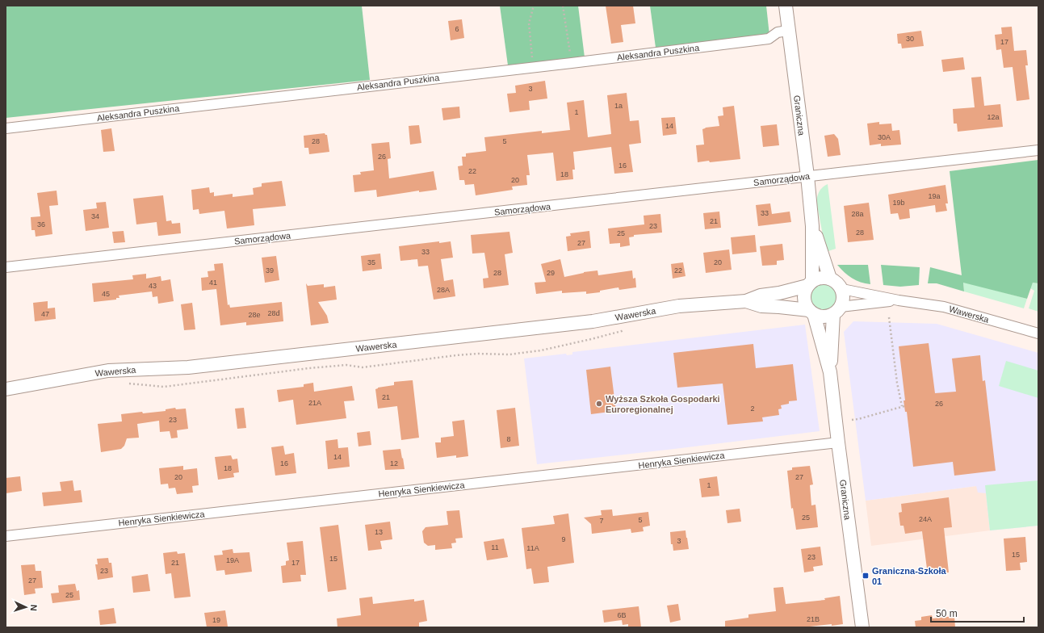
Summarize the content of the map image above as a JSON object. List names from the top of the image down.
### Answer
{
  "streets": {
    "street": [
      "Aleksandra Puszkina",
      "Graniczna",
      "Samorządowa",
      "Wawerska",
      "Henryka Sienkiewicza"
    ]
  },
  "crossings": [
    ["Aleksandra Puszkina", "Graniczna"],
    ["Graniczna", "Samorządowa"],
    ["Graniczna", "Wawerska"],
    ["Graniczna", "Henryka Sienkiewicza"]
  ],
  "places": {
    "other": ["Wyższa Szkoła Gospodarki Euroregionalnej"],
    "transit": ["Graniczna-Szkoła 01"]
  },
  "house_numbers": [
    "6",
    "30",
    "17",
    "3",
    "1a",
    "1",
    "12a",
    "14",
    "30A",
    "28",
    "5",
    "26",
    "16",
    "22",
    "18",
    "20",
    "19a",
    "19b",
    "33",
    "28a",
    "34",
    "21",
    "36",
    "23",
    "28",
    "25",
    "27",
    "33",
    "35",
    "20",
    "39",
    "22",
    "28",
    "29",
    "41",
    "43",
    "28A",
    "45",
    "28d",
    "47",
    "28e",
    "21",
    "21A",
    "26",
    "2",
    "23",
    "8",
    "14",
    "16",
    "12",
    "18",
    "20",
    "27",
    "1",
    "25",
    "24A",
    "5",
    "7",
    "13",
    "9",
    "3",
    "11",
    "11A",
    "15",
    "23",
    "15",
    "19A",
    "21",
    "17",
    "23",
    "27",
    "25",
    "6B",
    "21B",
    "19"
  ],
  "scale_bar": "50 m",
  "north": "right"
}
